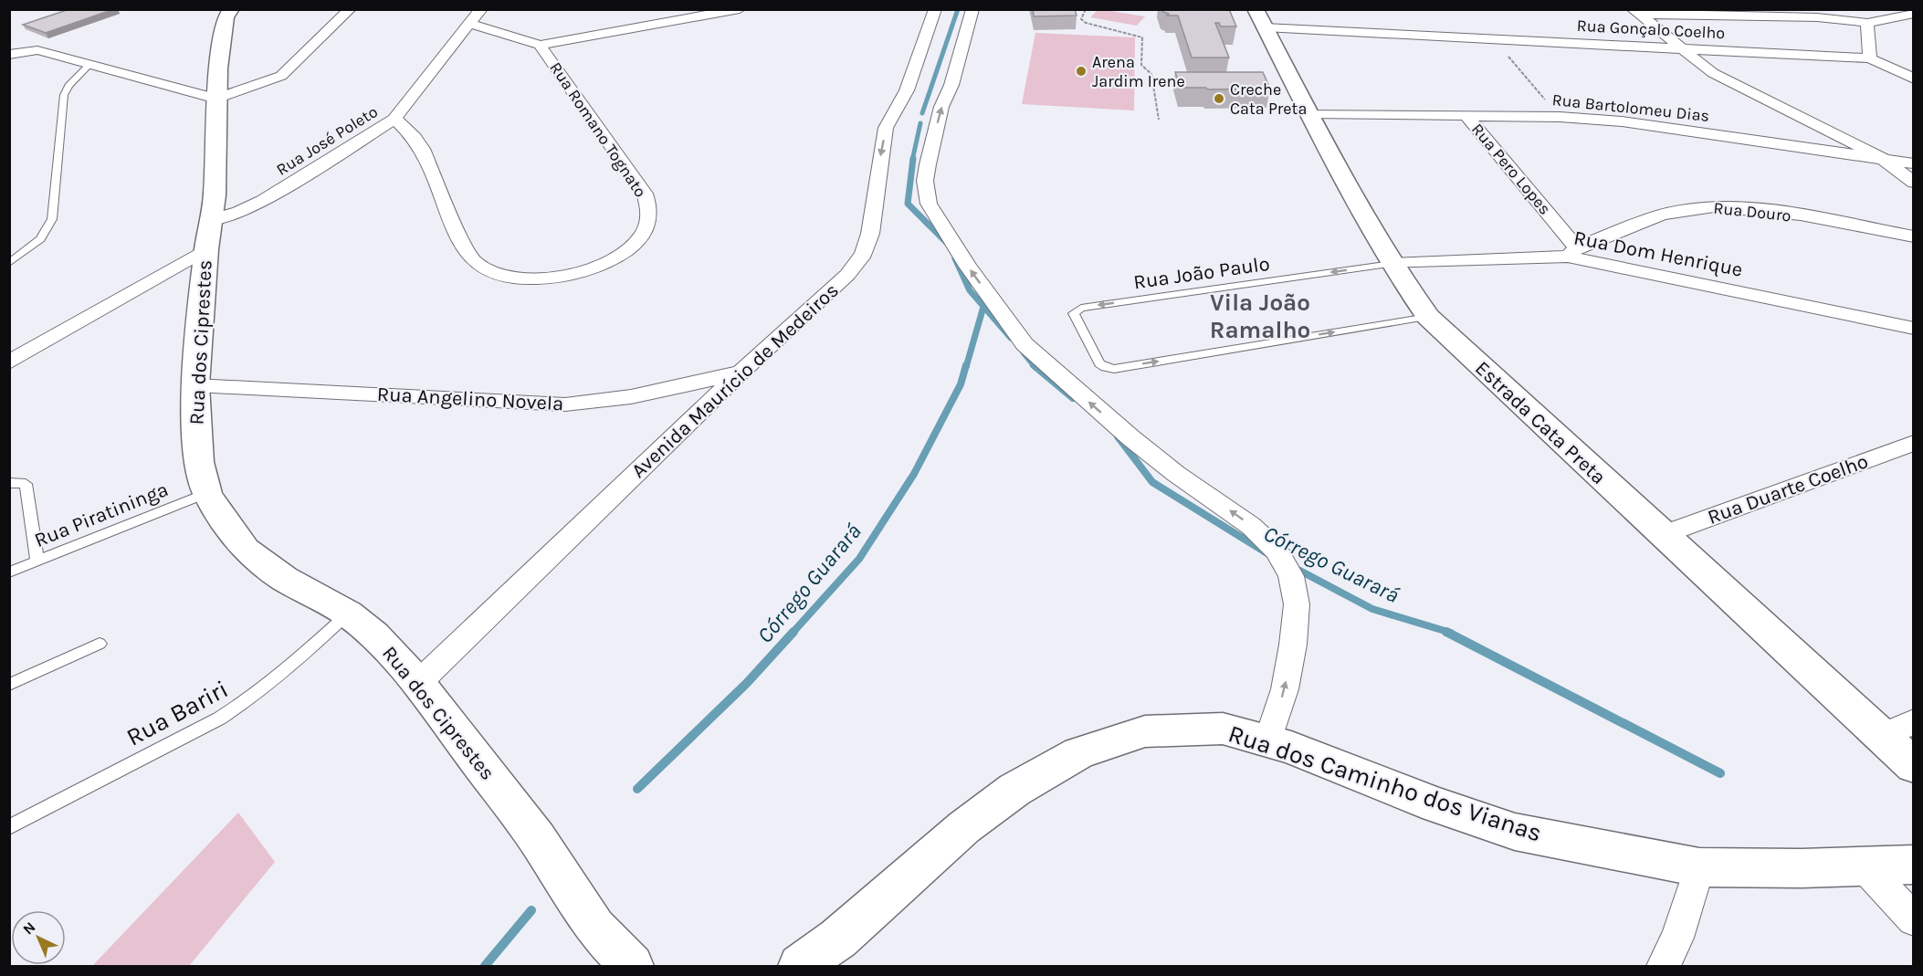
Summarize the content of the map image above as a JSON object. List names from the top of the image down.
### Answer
{
  "streets": {
    "street": [
      "Rua Gonçalo Coelho",
      "Rua Bartolomeu Dias",
      "Rua Romano Tognato",
      "Rua José Poleto",
      "Rua Pero Lopes",
      "Rua Douro",
      "Rua Dom Henrique",
      "Rua dos Ciprestes",
      "Avenida Maurício de Medeiros",
      "Rua Angelino Novela",
      "Estrada Cata Preta",
      "Rua Duarte Coelho",
      "Rua dos Caminho dos Vianas"
    ],
    "lane": ["Rua João Paulo", "Rua Piratininga", "Rua Bariri"]
  },
  "crossings": [
    ["Rua Gonçalo Coelho", "Estrada Cata Preta"],
    ["Rua Bartolomeu Dias", "Rua Pero Lopes"],
    ["Rua Bartolomeu Dias", "Estrada Cata Preta"],
    ["Rua Romano Tognato", "Rua José Poleto"],
    ["Rua José Poleto", "Rua dos Ciprestes"],
    ["Rua Pero Lopes", "Rua Douro"],
    ["Rua Pero Lopes", "Rua Dom Henrique"],
    ["Rua Douro", "Rua Dom Henrique"],
    ["Rua Dom Henrique", "Rua João Paulo"],
    ["Rua Dom Henrique", "Estrada Cata Preta"],
    ["Rua João Paulo", "Estrada Cata Preta"],
    ["Rua dos Ciprestes", "Avenida Maurício de Medeiros"],
    ["Rua dos Ciprestes", "Rua Angelino Novela"],
    ["Rua dos Ciprestes", "Rua Piratininga"],
    ["Rua dos Ciprestes", "Rua Bariri"],
    ["Avenida Maurício de Medeiros", "Rua Angelino Novela"],
    ["Estrada Cata Preta", "Rua Duarte Coelho"]
  ],
  "one_way": ["Avenida Maurício de Medeiros"],
  "districts": ["Vila João Ramalho"],
  "water": ["Córrego Guarará"],
  "places": ["Arena Jardim Irene", "Creche Cata Preta"],
  "north": "top left"
}
